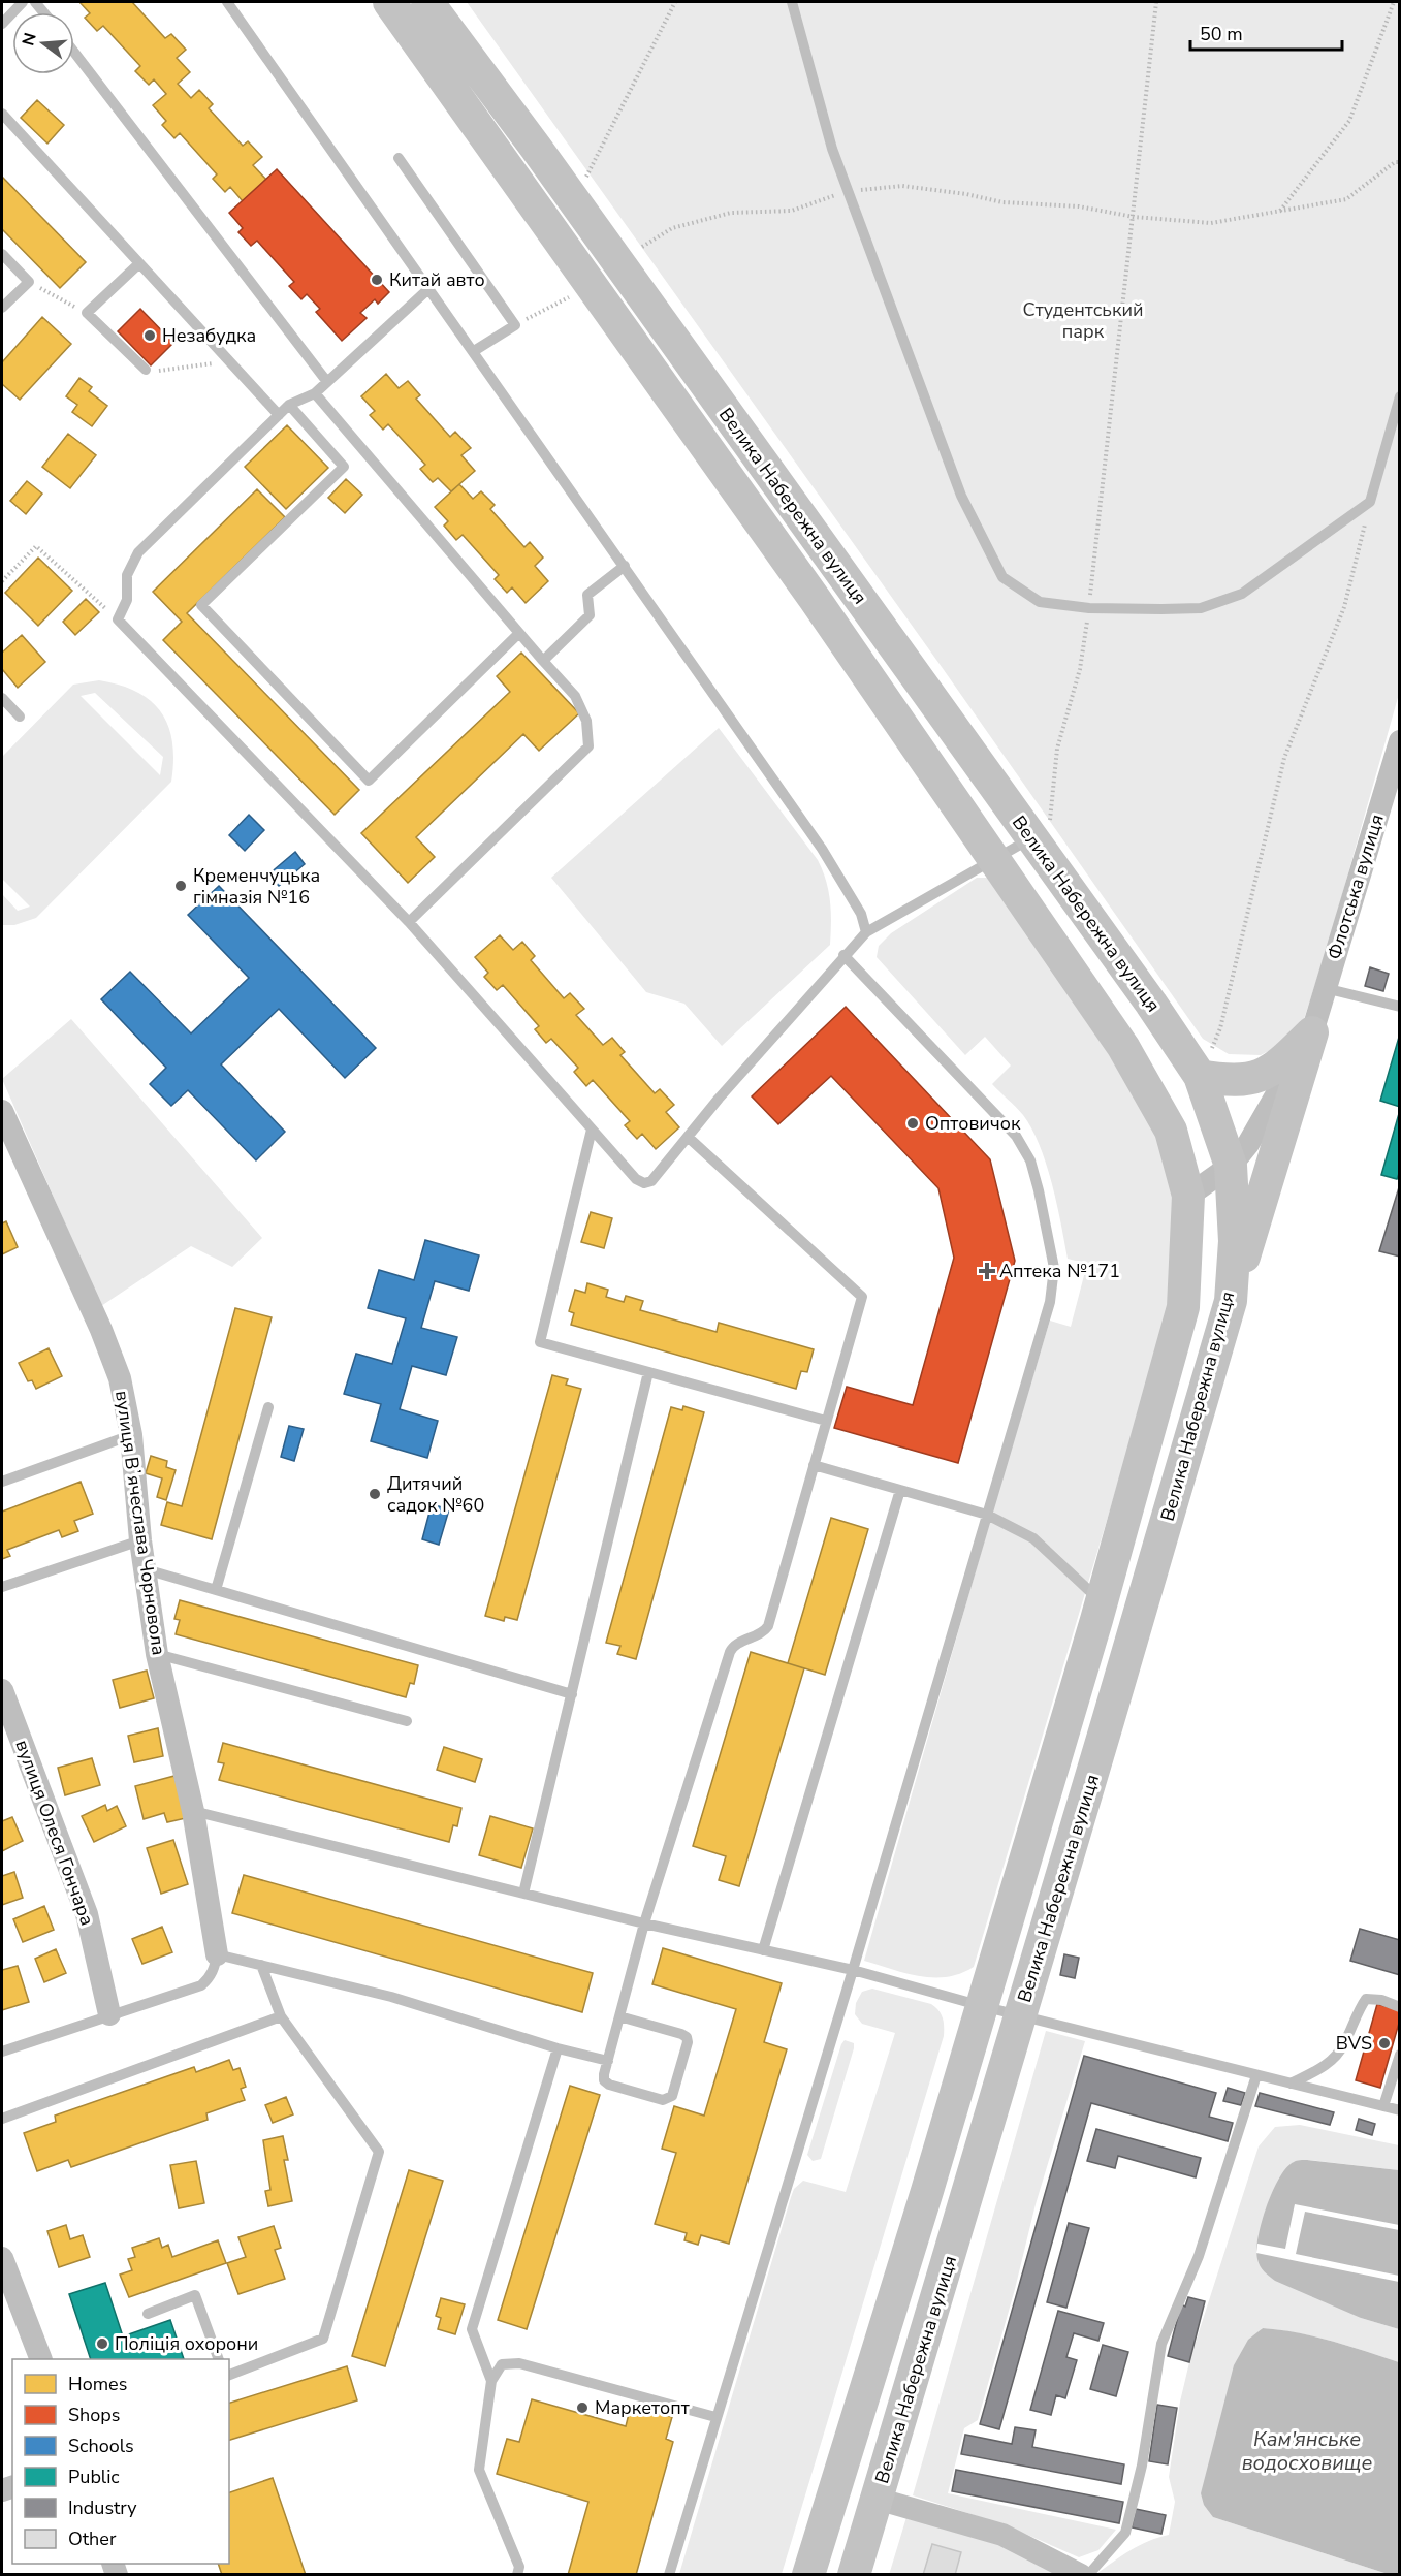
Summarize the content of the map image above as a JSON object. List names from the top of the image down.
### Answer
{
  "streets": {
    "street": [
      "Велика Набережна вулиця",
      "Флотська вулиця",
      "вулиця Вʼячеслава Чорновола",
      "вулиця Олеся Гончара"
    ]
  },
  "crossings": [
    ["Велика Набережна вулиця", "Флотська вулиця"]
  ],
  "water": ["Кам'янське водосховище"],
  "parks": ["Студентський парк"],
  "places": {
    "other": [
      "Китай авто",
      "Незабудка",
      "Кременчуцька гімназія №16",
      "Оптовичок",
      "Дитячий садок №60",
      "BVS",
      "Поліція охорони",
      "Маркетопт"
    ],
    "health": ["Аптека №171"]
  },
  "legend": [
    "Homes",
    "Shops",
    "Schools",
    "Public",
    "Industry",
    "Other"
  ],
  "scale_bar": "50 m",
  "north": "left"
}
